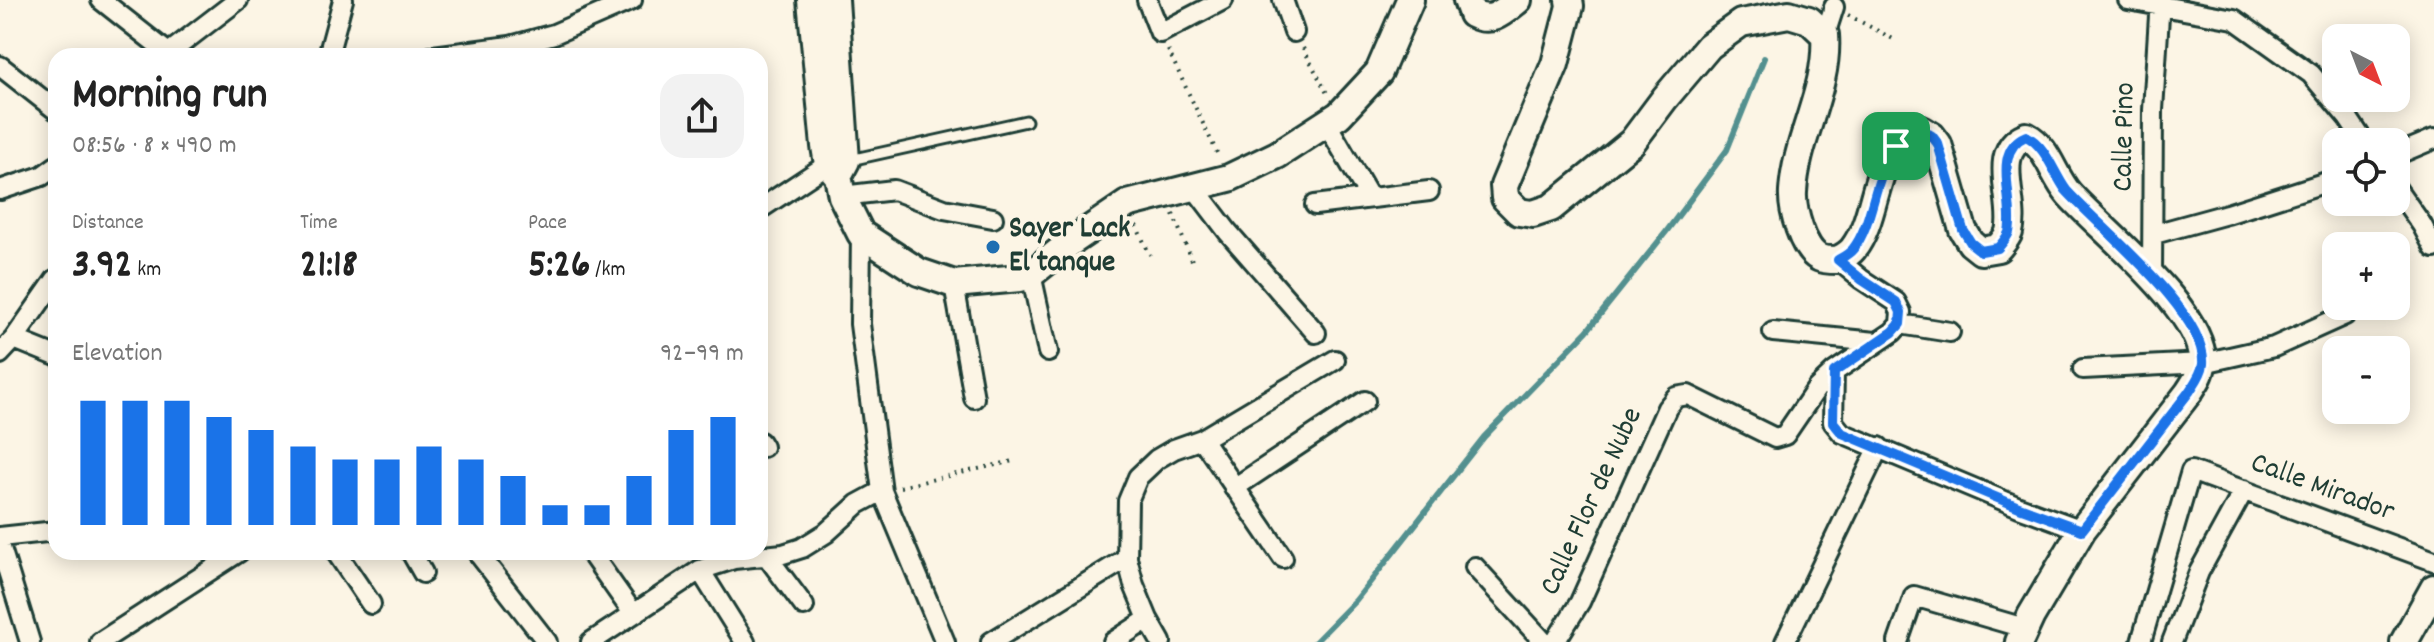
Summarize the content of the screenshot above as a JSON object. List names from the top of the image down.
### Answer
{
  "streets": {
    "street": ["Calle Pino", "Calle Mirador", "Calle Flor de Nube"]
  },
  "places": ["Sayer Lack El tanque"],
  "north": "bottom right",
  "page": {
    "map_buttons": ["+", "−"],
    "heading": ["Morning run", "08:56 · 8 × 490 m"],
    "stats": [
      ["Distance", "3.92 km"],
      ["Time", "21:18"],
      ["Pace", "5:26 /km"]
    ],
    "chart": ["Elevation", "92–99 m"]
  }
}
